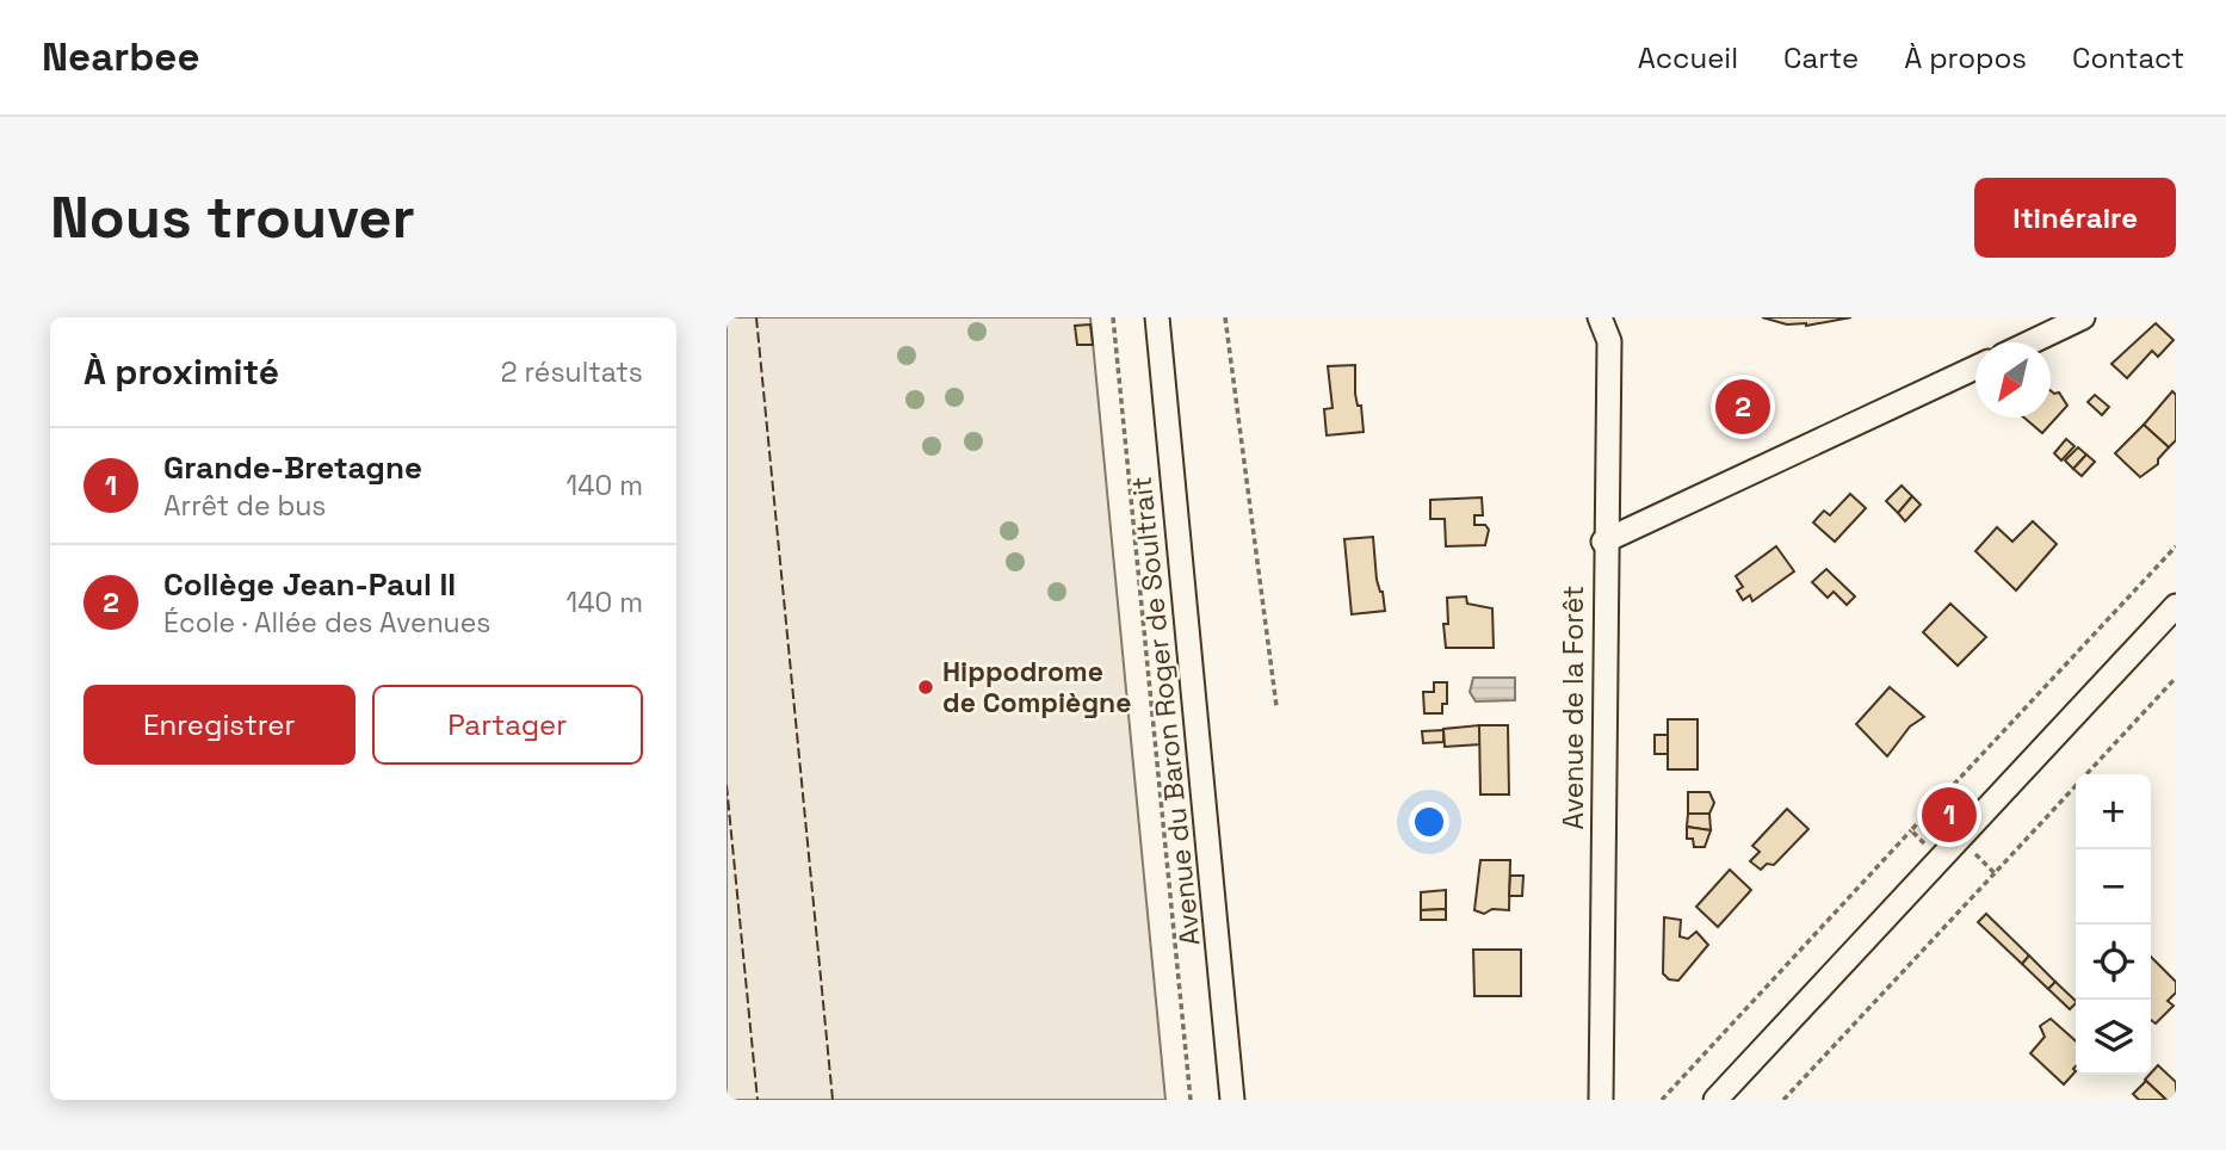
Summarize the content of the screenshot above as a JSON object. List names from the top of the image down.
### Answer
{
  "streets": {
    "street": ["Avenue de la Forêt", "Avenue du Baron Roger de Soultrait"]
  },
  "places": ["Hippodrome de Compiègne"],
  "north": "bottom left",
  "page": {
    "header": "Nearbee",
    "nav": [
      "Accueil",
      "Carte",
      "À propos",
      "Contact"
    ],
    "buttons": [
      "Itinéraire",
      ["Enregistrer", "Partager"]
    ],
    "title": "Nous trouver",
    "heading": ["À proximité", "2 résultats"],
    "pins": ["2", "1"],
    "list": [
      {
        "mark": "1",
        "name": "Grande-Bretagne",
        "note": "Arrêt de bus",
        "value": "140 m"
      },
      {
        "mark": "2",
        "name": "Collège Jean-Paul II",
        "note": "École · Allée des Avenues",
        "value": "140 m"
      }
    ],
    "map_buttons": ["+", "−"]
  }
}
